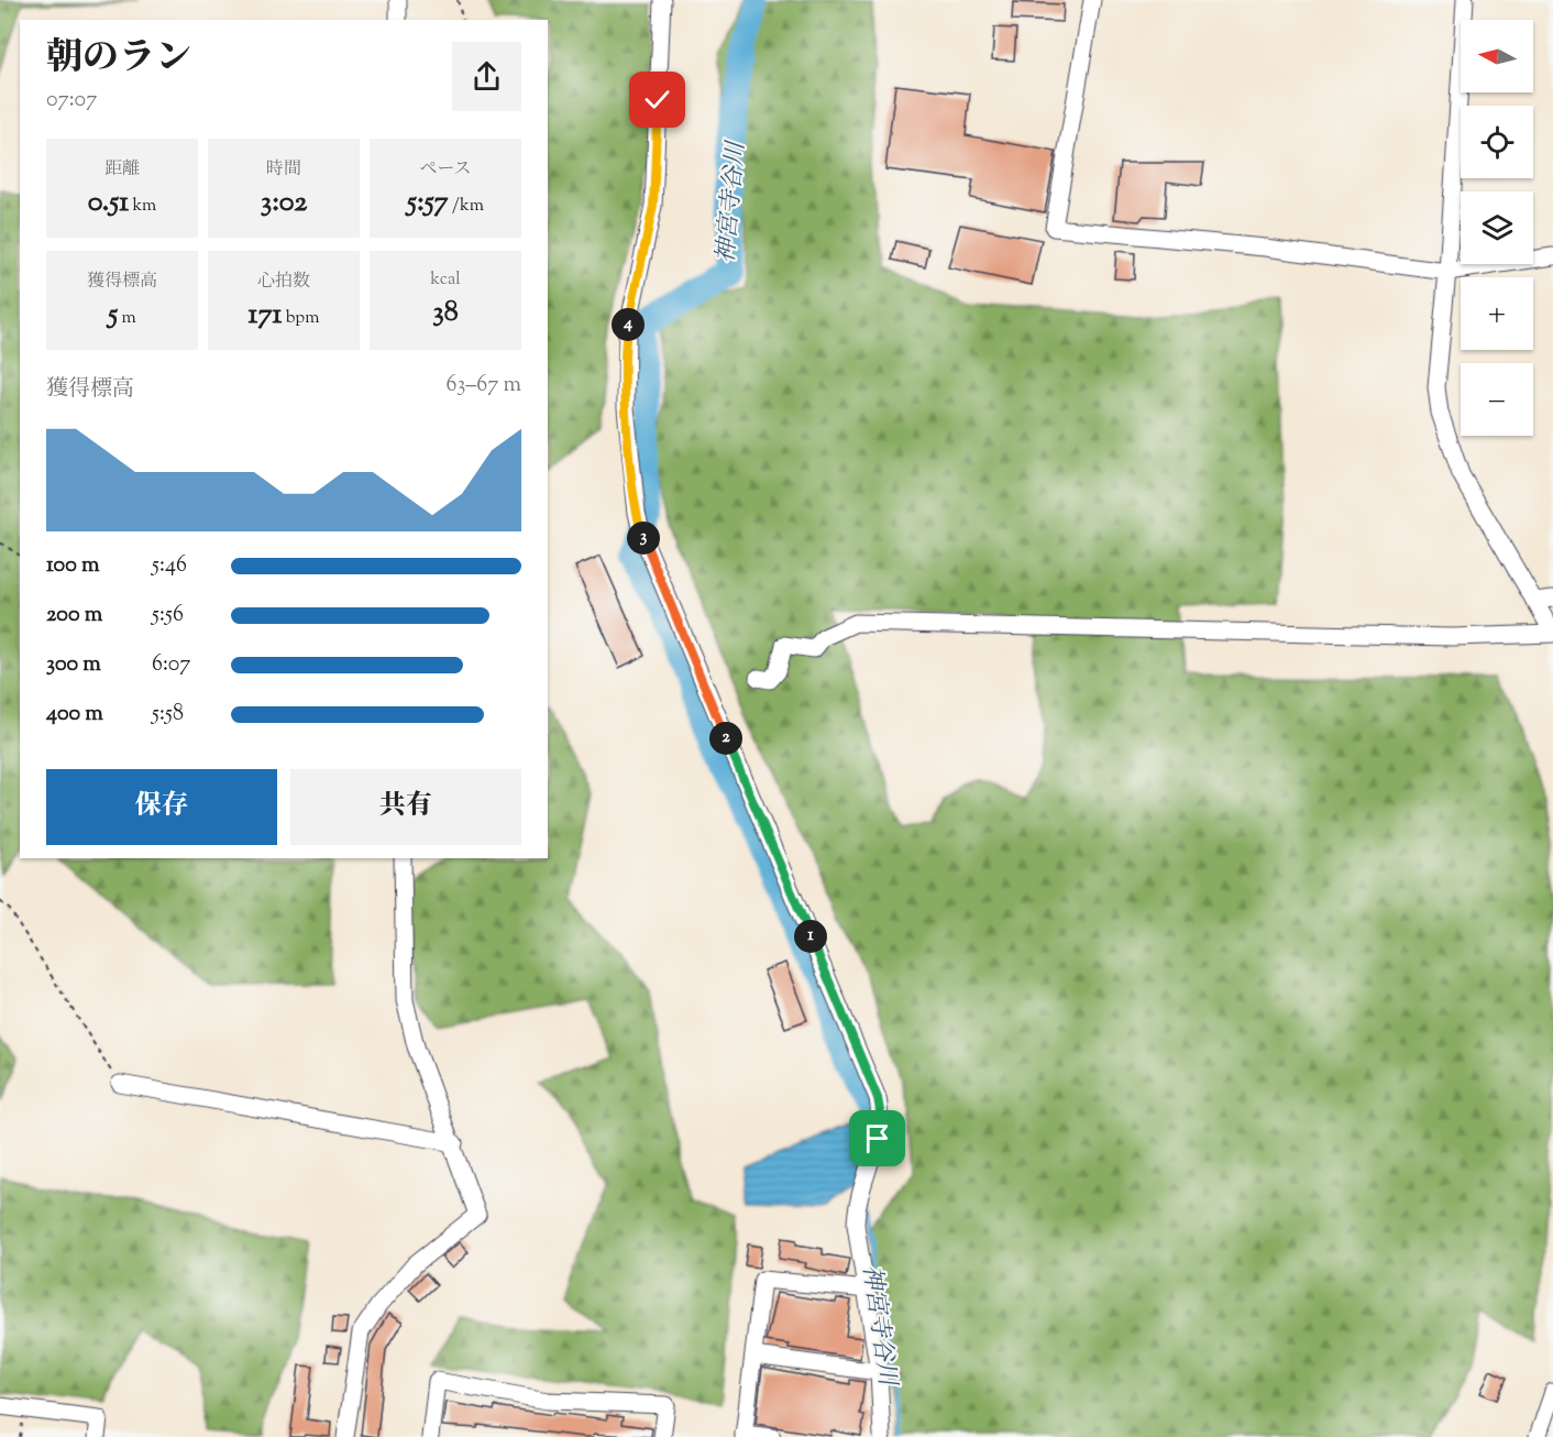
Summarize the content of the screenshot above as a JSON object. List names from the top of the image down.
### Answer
{
  "water": ["神宮寺谷川"],
  "north": "left",
  "page": {
    "map_buttons": ["+", "−"],
    "heading": ["朝のラン", "07:07"],
    "stats": [
      ["距離", "0.51 km"],
      ["時間", "3:02"],
      ["ペース", "5:57 /km"],
      ["獲得標高", "5 m"],
      ["心拍数", "171 bpm"],
      ["kcal", "38"]
    ],
    "pins": [
      "4",
      "3",
      "2",
      "1"
    ],
    "chart": ["獲得標高", "63–67 m"],
    "list": [
      {
        "name": "100 m",
        "note": "5:46"
      },
      {
        "name": "200 m",
        "note": "5:56"
      },
      {
        "name": "300 m",
        "note": "6:07"
      },
      {
        "name": "400 m",
        "note": "5:58"
      }
    ],
    "buttons": ["保存", "共有"]
  }
}
